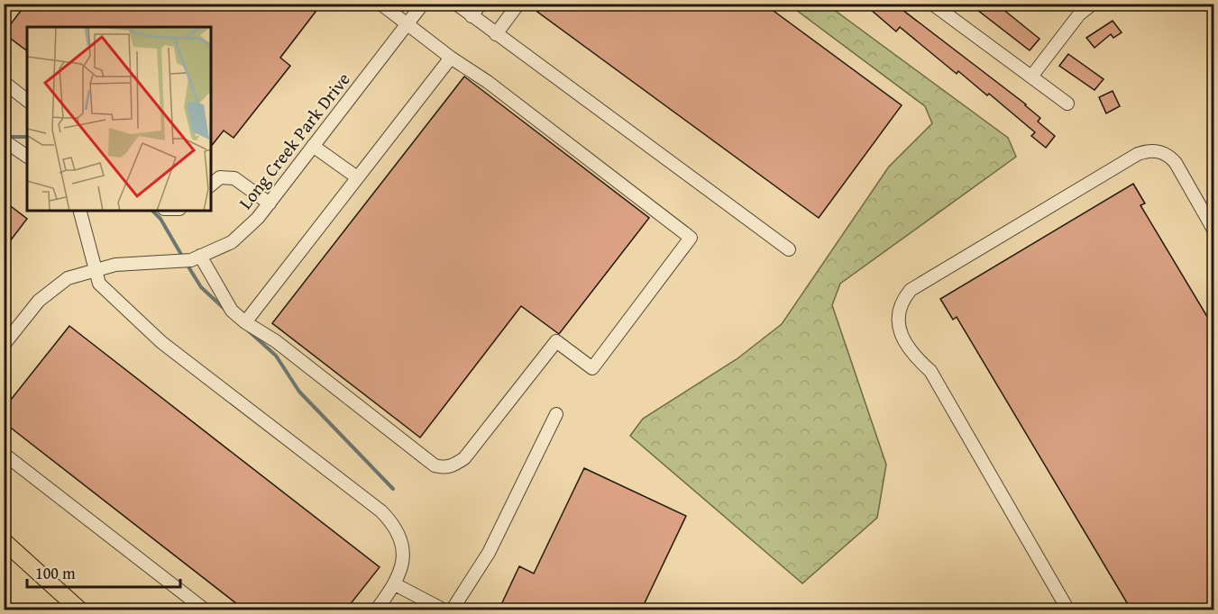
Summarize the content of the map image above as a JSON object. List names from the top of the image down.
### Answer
{
  "streets": {
    "street": ["Long Creek Park Drive"]
  },
  "scale_bar": "100 m"
}
